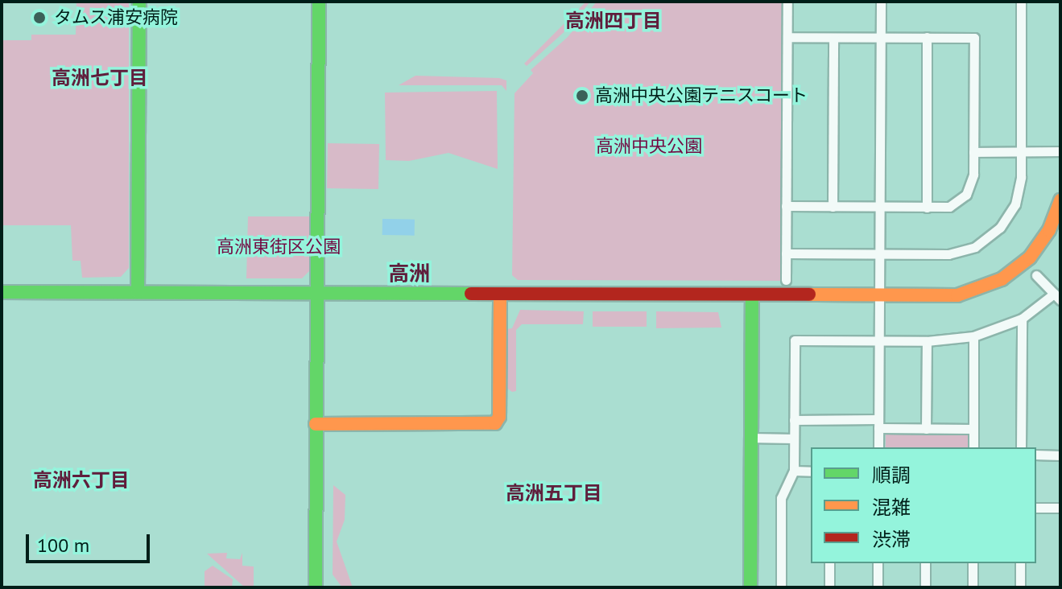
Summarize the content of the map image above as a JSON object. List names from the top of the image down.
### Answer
{
  "districts": [
    "高洲四丁目",
    "高洲七丁目",
    "高洲",
    "高洲六丁目",
    "高洲五丁目"
  ],
  "parks": ["高洲中央公園", "高洲東街区公園"],
  "places": ["タムス浦安病院", "高洲中央公園テニスコート"],
  "legend": ["順調", "混雑", "渋滞"],
  "scale_bar": "100 m"
}
